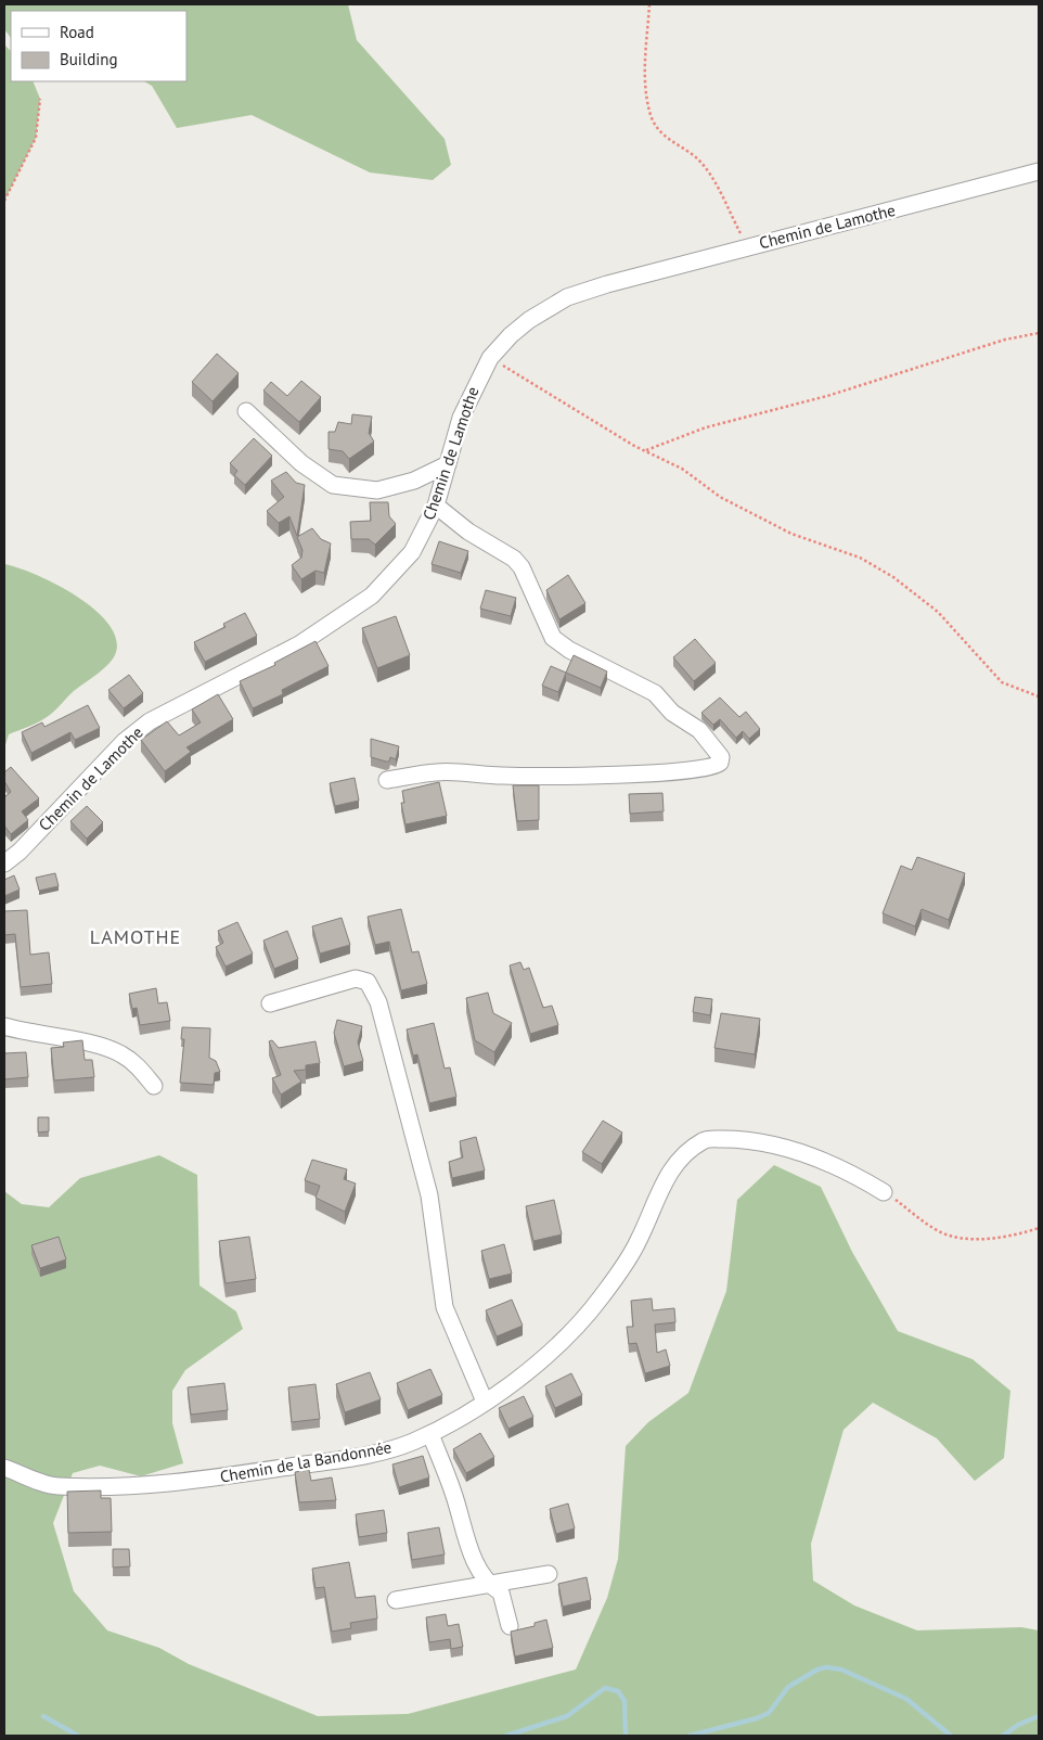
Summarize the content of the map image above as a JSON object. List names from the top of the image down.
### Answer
{
  "streets": {
    "street": ["Chemin de Lamothe", "Chemin de la Bandonnée"]
  },
  "districts": ["LAMOTHE"],
  "legend": ["Road", "Building"]
}
